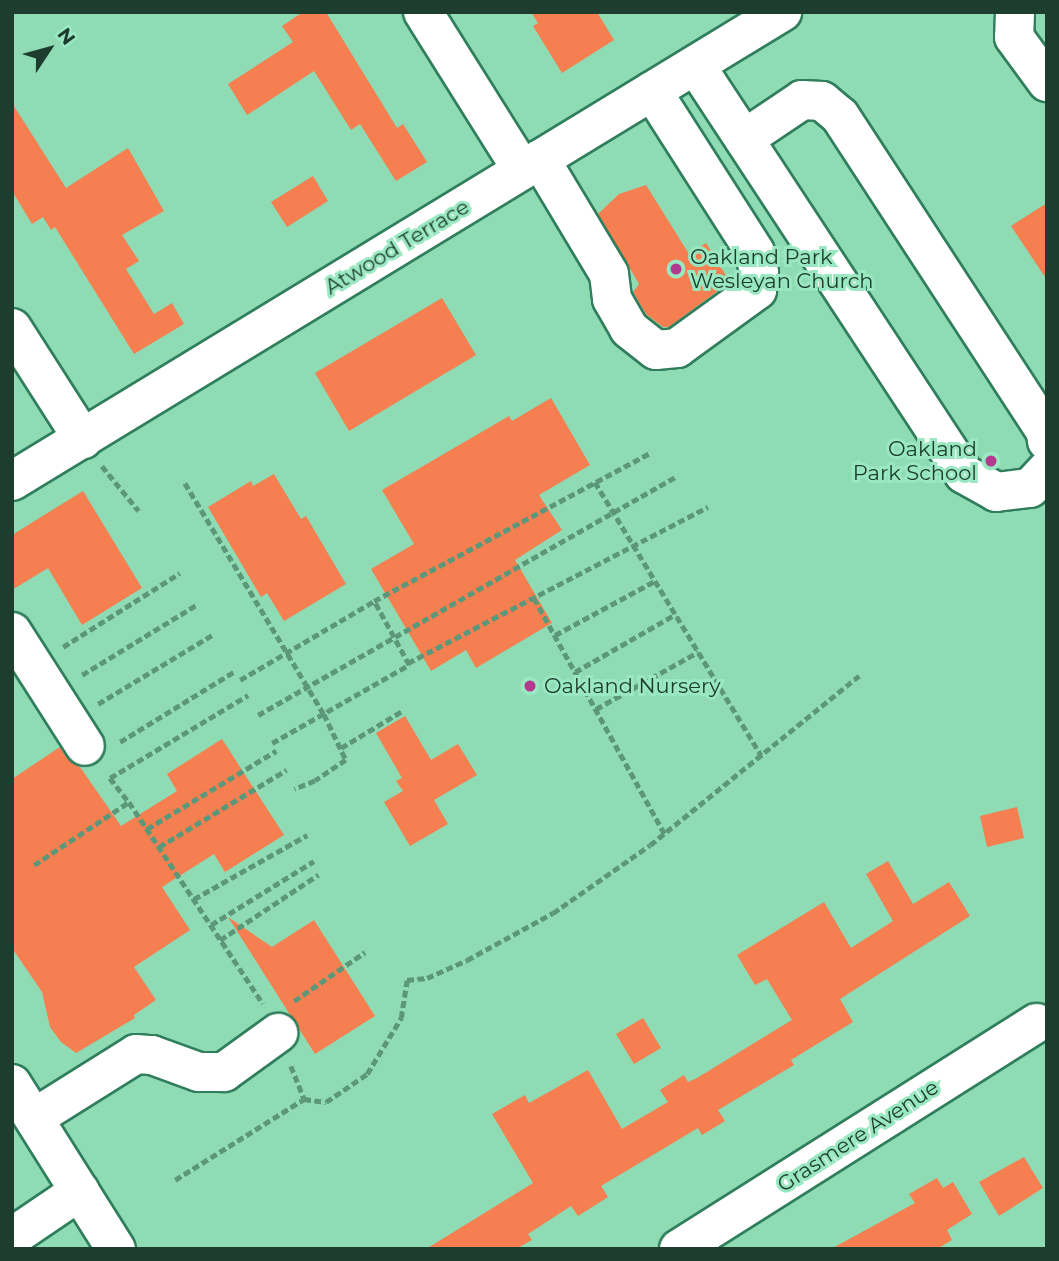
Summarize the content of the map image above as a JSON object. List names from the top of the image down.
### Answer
{
  "streets": {
    "street": ["Atwood Terrace", "Grasmere Avenue"]
  },
  "places": ["Oakland Park Wesleyan Church", "Oakland Park School", "Oakland Nursery"],
  "north": "top right"
}
